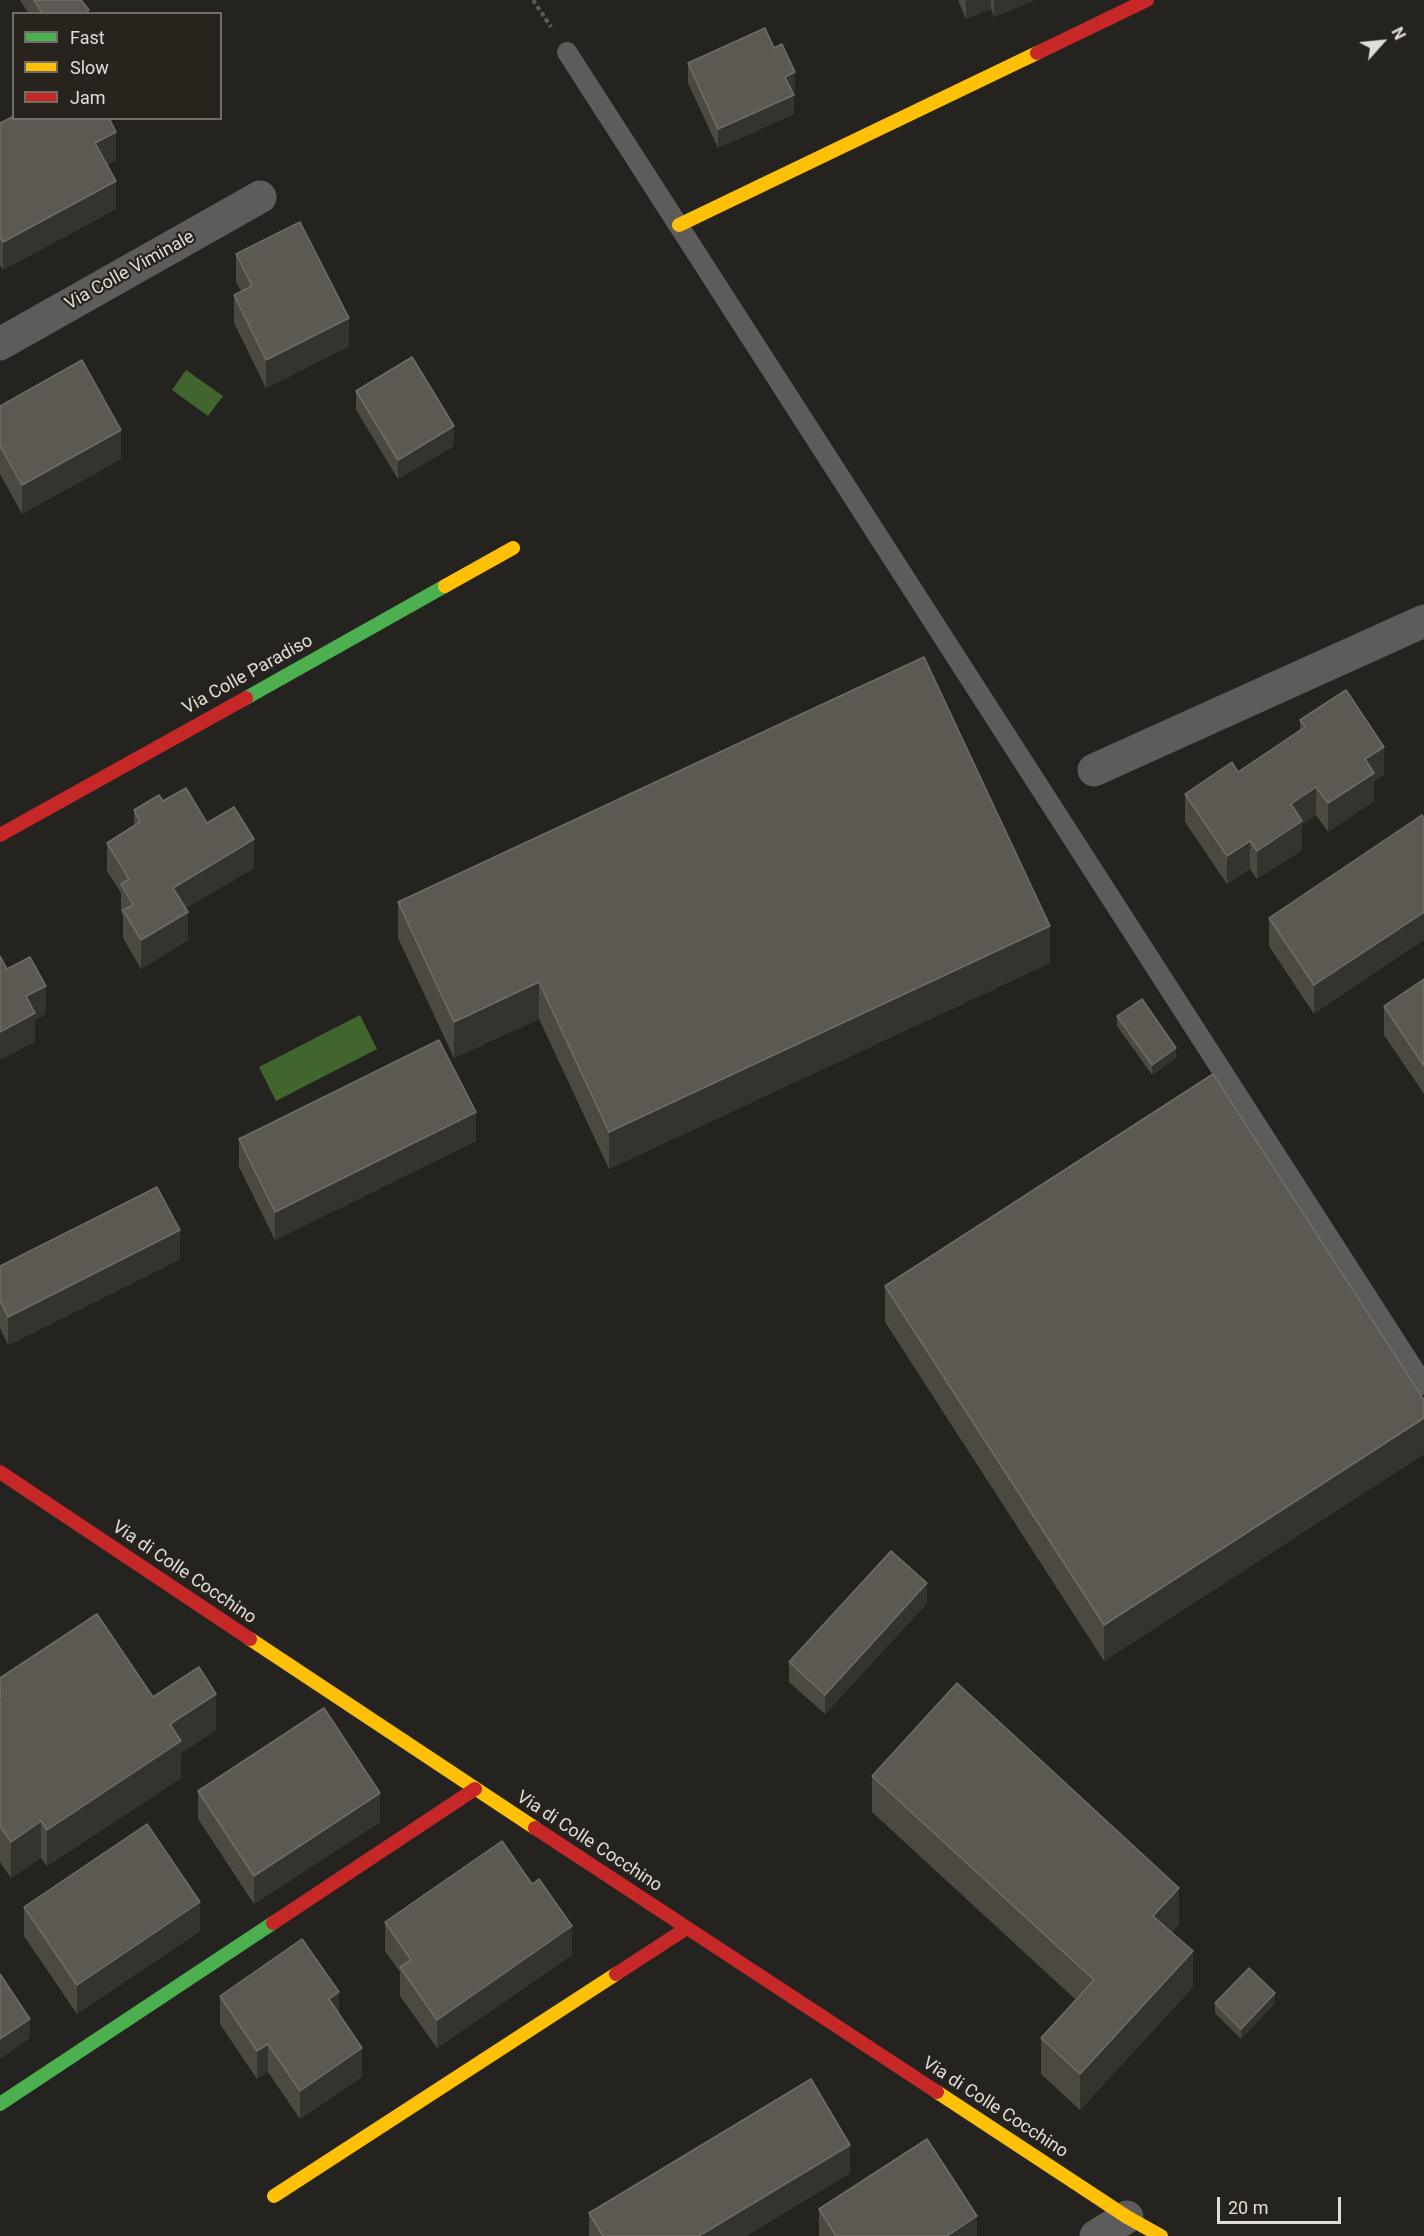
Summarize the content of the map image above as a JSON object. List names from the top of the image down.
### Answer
{
  "streets": {
    "street": ["Via Colle Viminale", "Via Colle Paradiso", "Via di Colle Cocchino"]
  },
  "legend": ["Fast", "Slow", "Jam"],
  "scale_bar": "20 m",
  "north": "top right"
}
